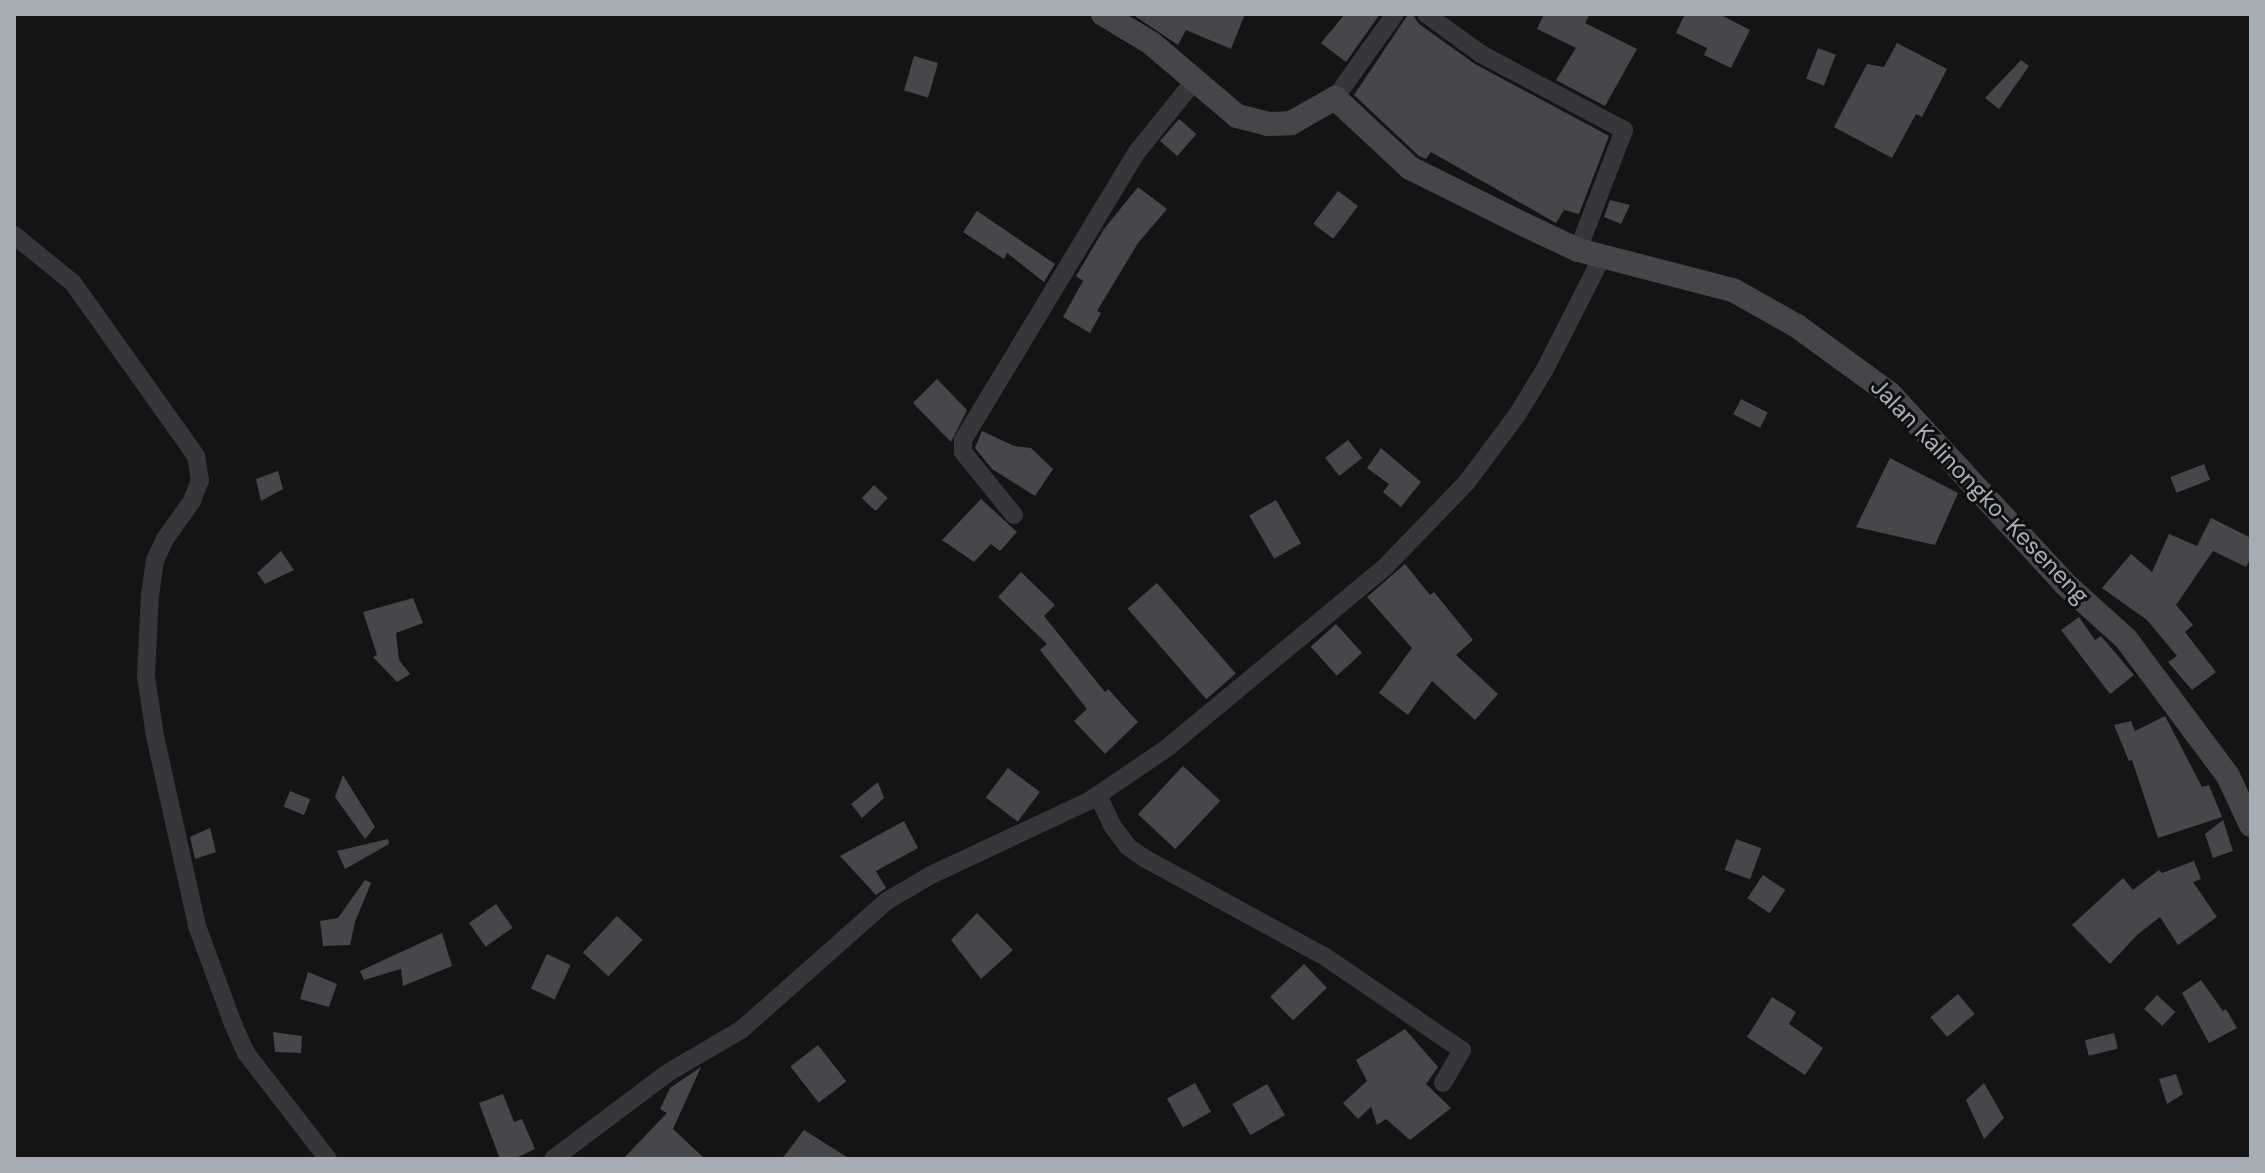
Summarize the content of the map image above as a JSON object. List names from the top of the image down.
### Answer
{
  "streets": {
    "street": ["Jalan Kalinongko-Keseneng"]
  }
}
